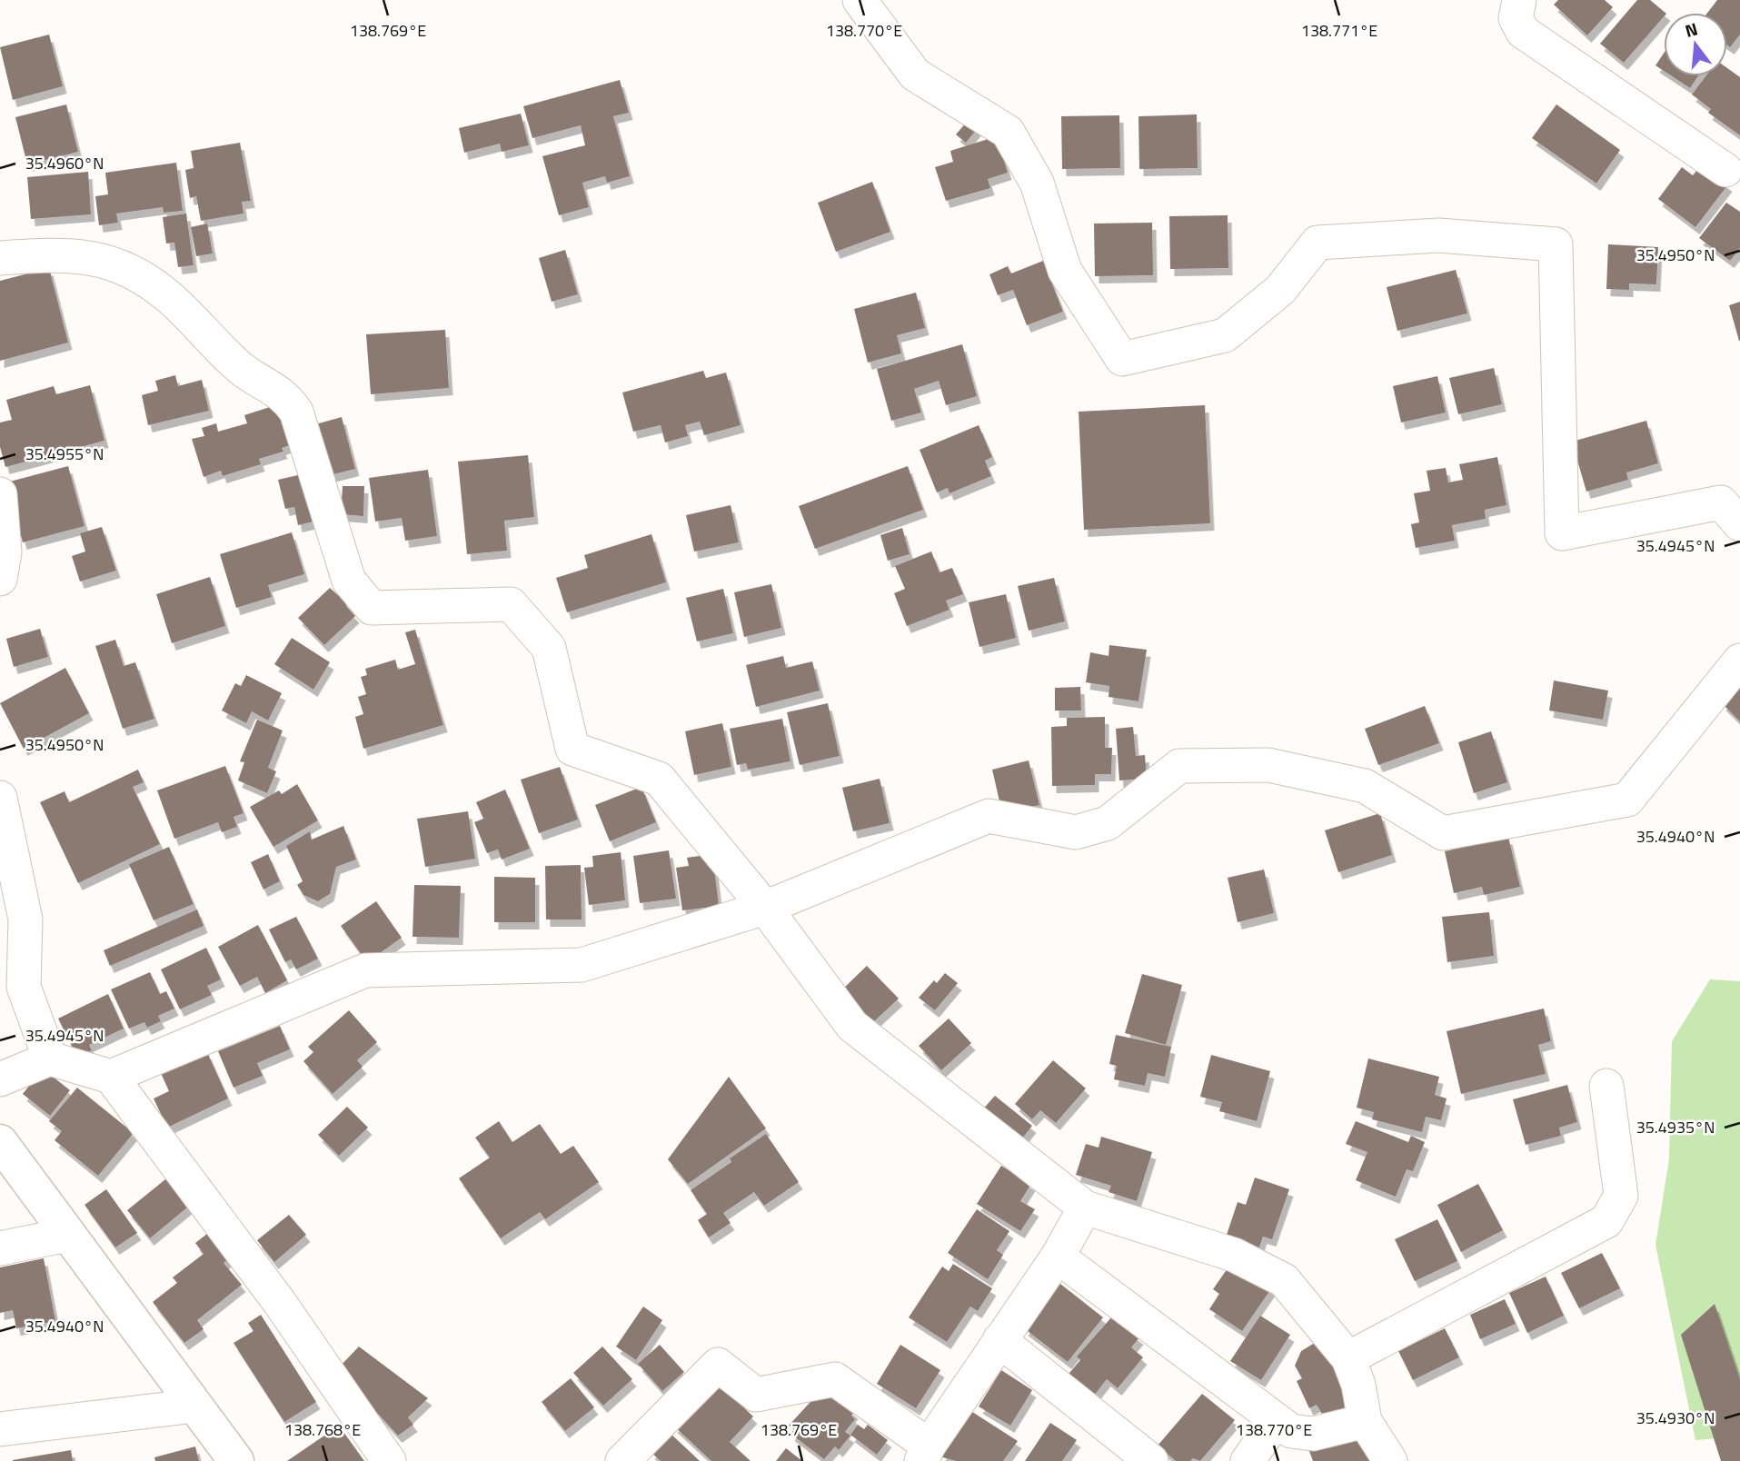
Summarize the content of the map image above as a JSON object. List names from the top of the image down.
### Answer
{
  "north": "top",
  "coordinates": [
    "138.769°E",
    "138.770°E",
    "138.771°E",
    "35.4960°N",
    "35.4950°N",
    "35.4955°N",
    "35.4945°N",
    "35.4940°N",
    "35.4935°N",
    "35.4930°N",
    "138.768°E"
  ]
}
